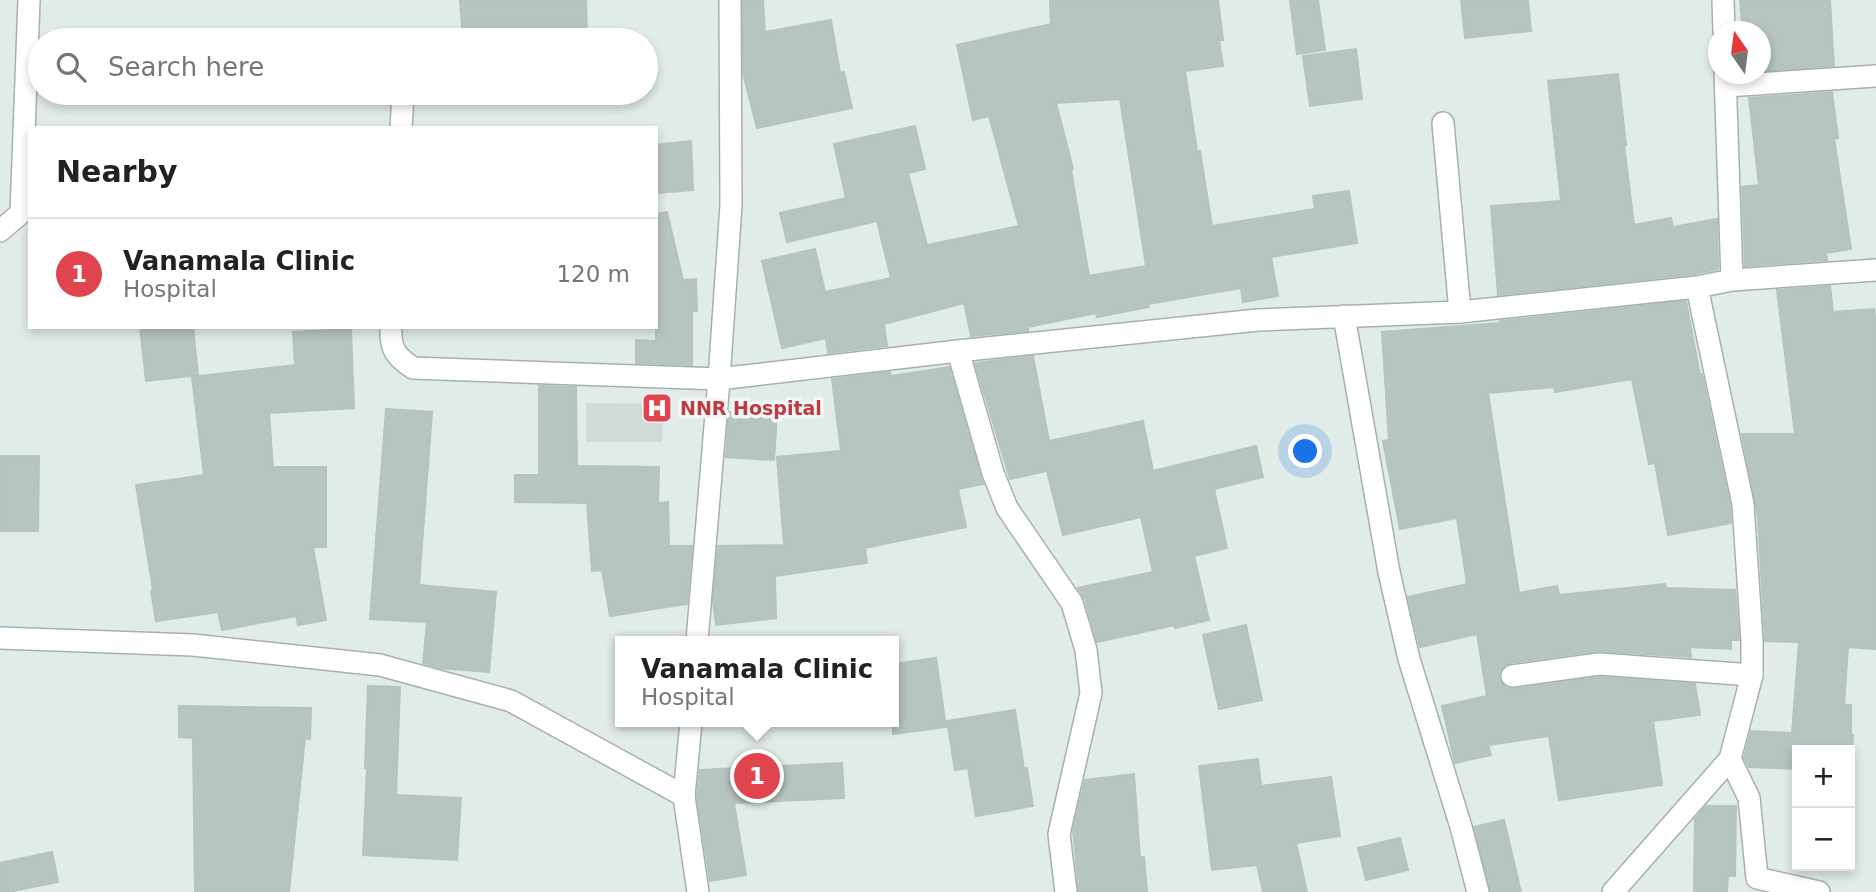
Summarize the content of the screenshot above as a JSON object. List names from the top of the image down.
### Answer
{
  "places": {
    "hospital": ["NNR Hospital"]
  },
  "north": "top",
  "page": {
    "search": "Search here",
    "heading": "Nearby",
    "list": [
      {
        "mark": "1",
        "name": "Vanamala Clinic",
        "note": "Hospital",
        "value": "120 m"
      }
    ],
    "popup": ["Vanamala Clinic", "Hospital"],
    "map_buttons": ["+", "−"],
    "pins": "1"
  }
}
